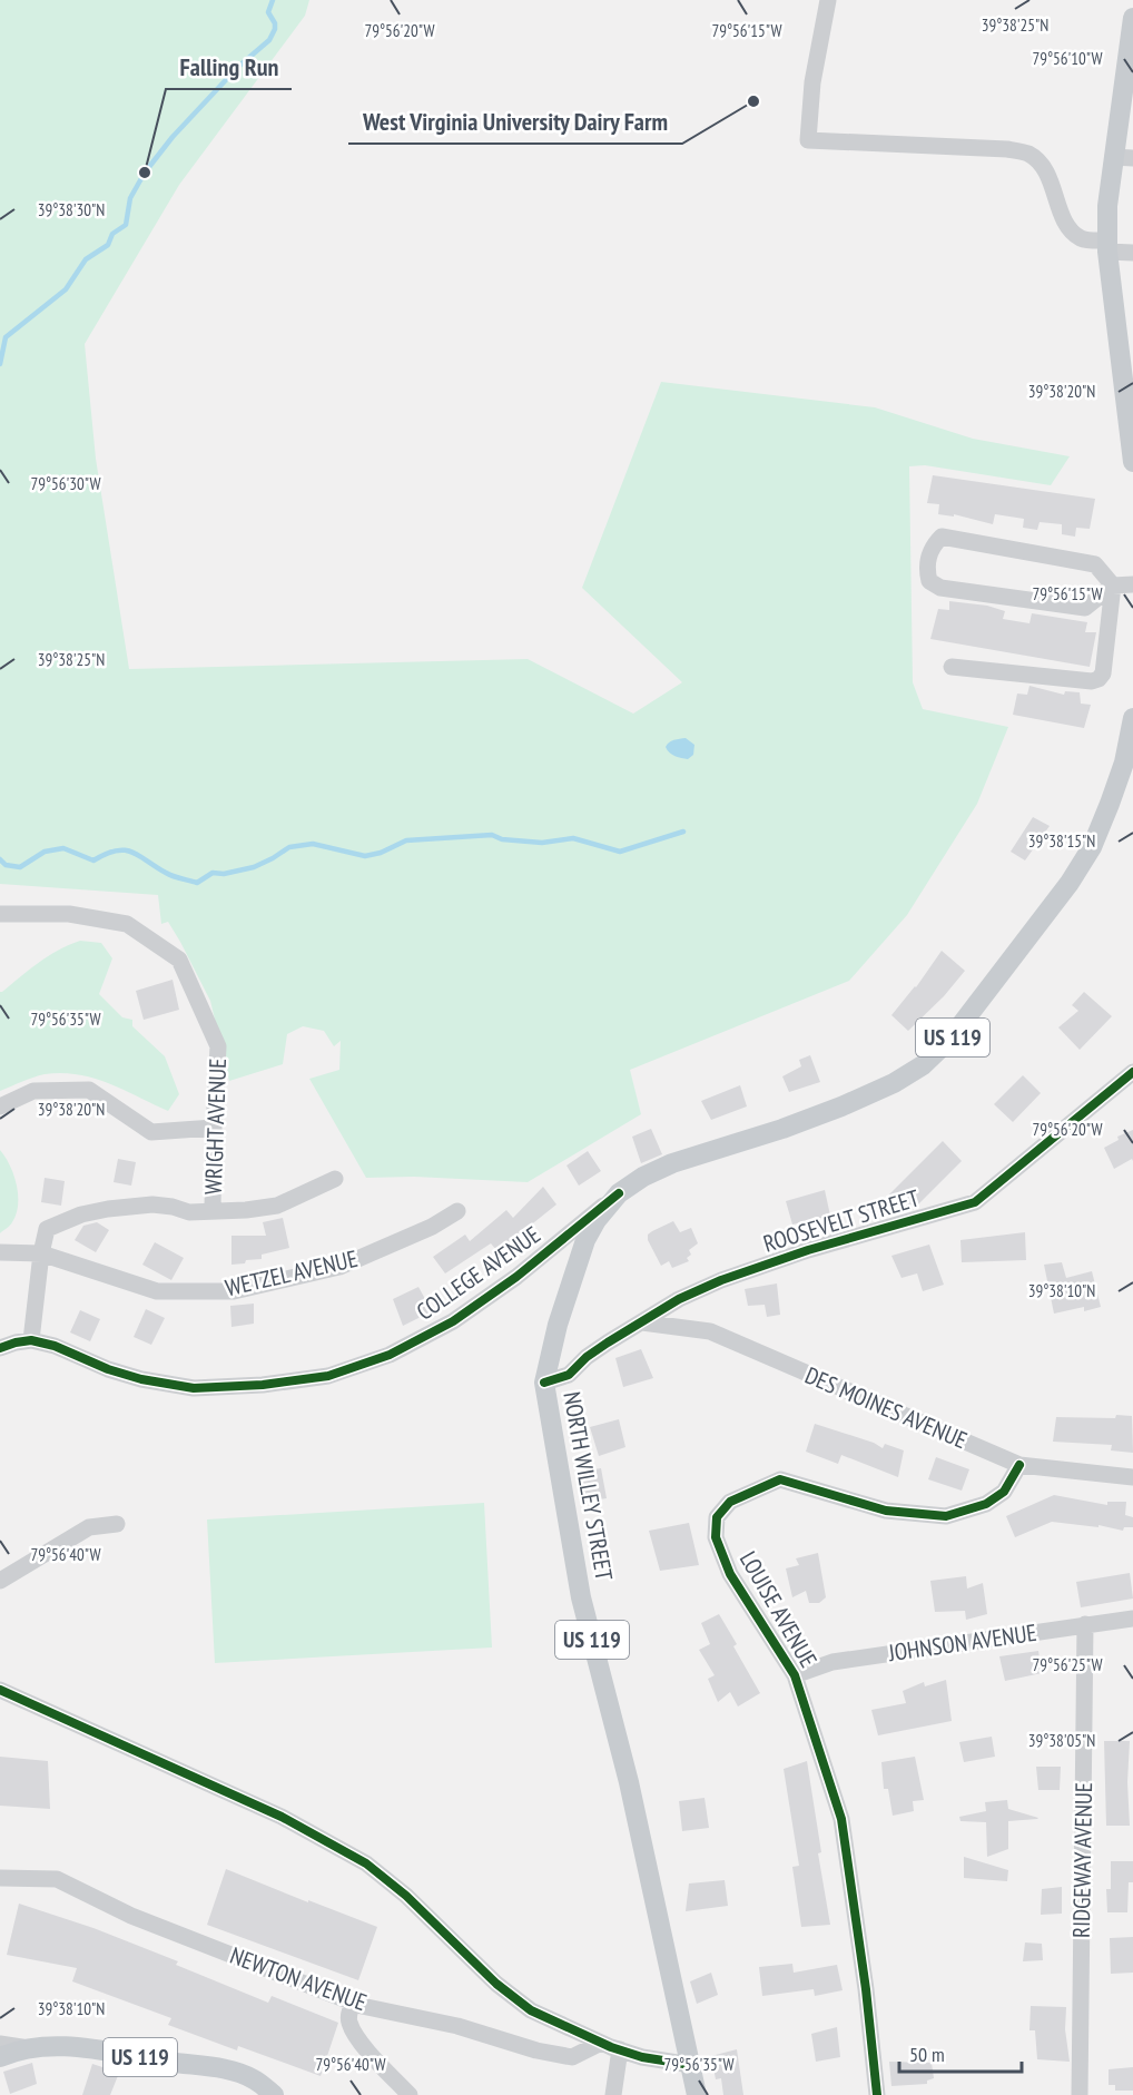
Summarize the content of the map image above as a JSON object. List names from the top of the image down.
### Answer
{
  "streets": {
    "main road": ["US 119", "NORTH WILLEY STREET"],
    "street": [
      "WRIGHT AVENUE",
      "ROOSEVELT STREET",
      "WETZEL AVENUE",
      "COLLEGE AVENUE",
      "DES MOINES AVENUE",
      "LOUISE AVENUE",
      "JOHNSON AVENUE",
      "RIDGEWAY AVENUE",
      "NEWTON AVENUE"
    ]
  },
  "crossings": [
    ["ROOSEVELT STREET", "DES MOINES AVENUE"],
    ["ROOSEVELT STREET", "NORTH WILLEY STREET"],
    ["COLLEGE AVENUE", "NORTH WILLEY STREET"],
    ["DES MOINES AVENUE", "LOUISE AVENUE"],
    ["LOUISE AVENUE", "JOHNSON AVENUE"],
    ["JOHNSON AVENUE", "RIDGEWAY AVENUE"]
  ],
  "places": ["West Virginia University Dairy Farm", "Falling Run"],
  "scale_bar": "50 m",
  "coordinates": [
    "39°38'25\"N",
    "79°56'20\"W",
    "79°56'15\"W",
    "79°56'10\"W",
    "39°38'30\"N",
    "39°38'20\"N",
    "79°56'30\"W",
    "39°38'15\"N",
    "79°56'35\"W",
    "39°38'10\"N",
    "79°56'40\"W",
    "79°56'25\"W",
    "39°38'05\"N"
  ]
}
